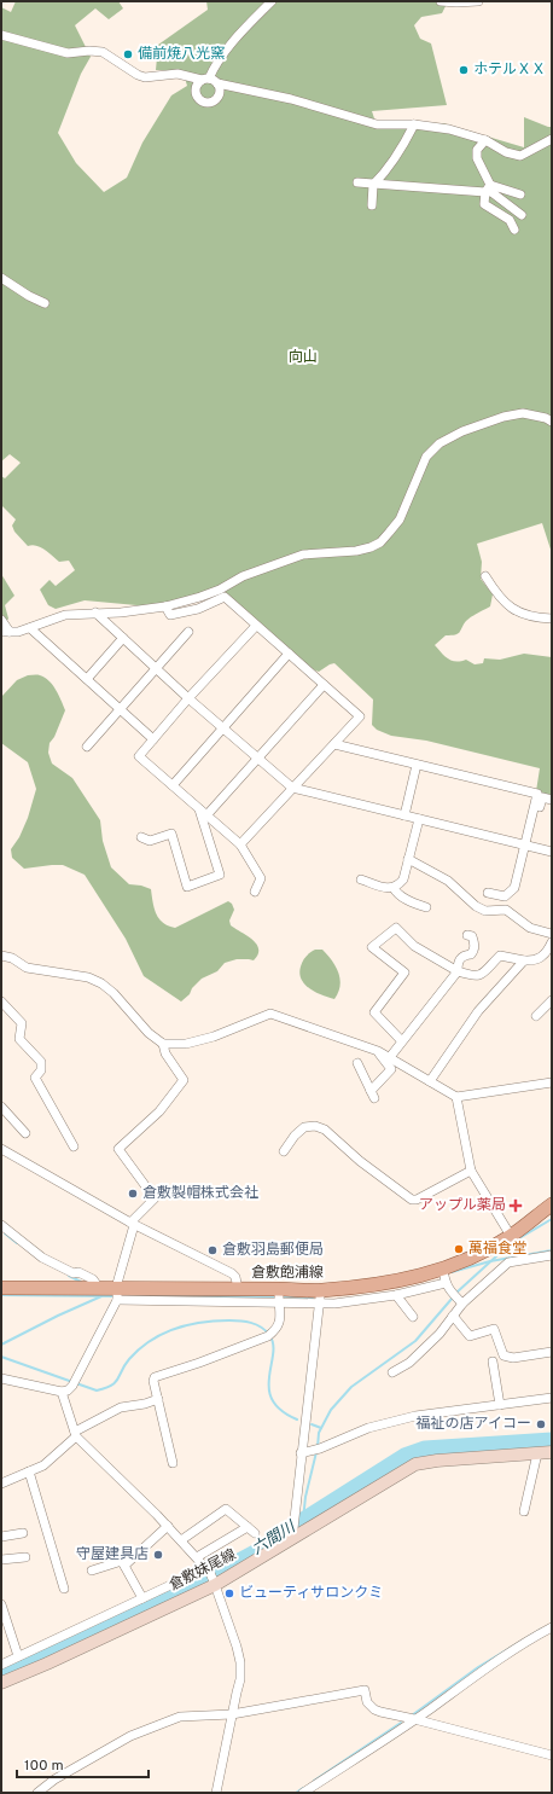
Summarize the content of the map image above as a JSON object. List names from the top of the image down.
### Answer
{
  "streets": {
    "main road": ["倉敷飽浦線", "倉敷妹尾線"]
  },
  "water": ["六間川"],
  "parks": ["向山"],
  "places": {
    "other": [
      "備前焼八光窯",
      "ホテルＸＸ",
      "倉敷製帽株式会社",
      "萬福食堂",
      "倉敷羽島郵便局",
      "福祉の店アイコー",
      "守屋建具店",
      "ビューティサロンクミ"
    ],
    "health": ["アップル薬局"]
  },
  "scale_bar": "100 m"
}
